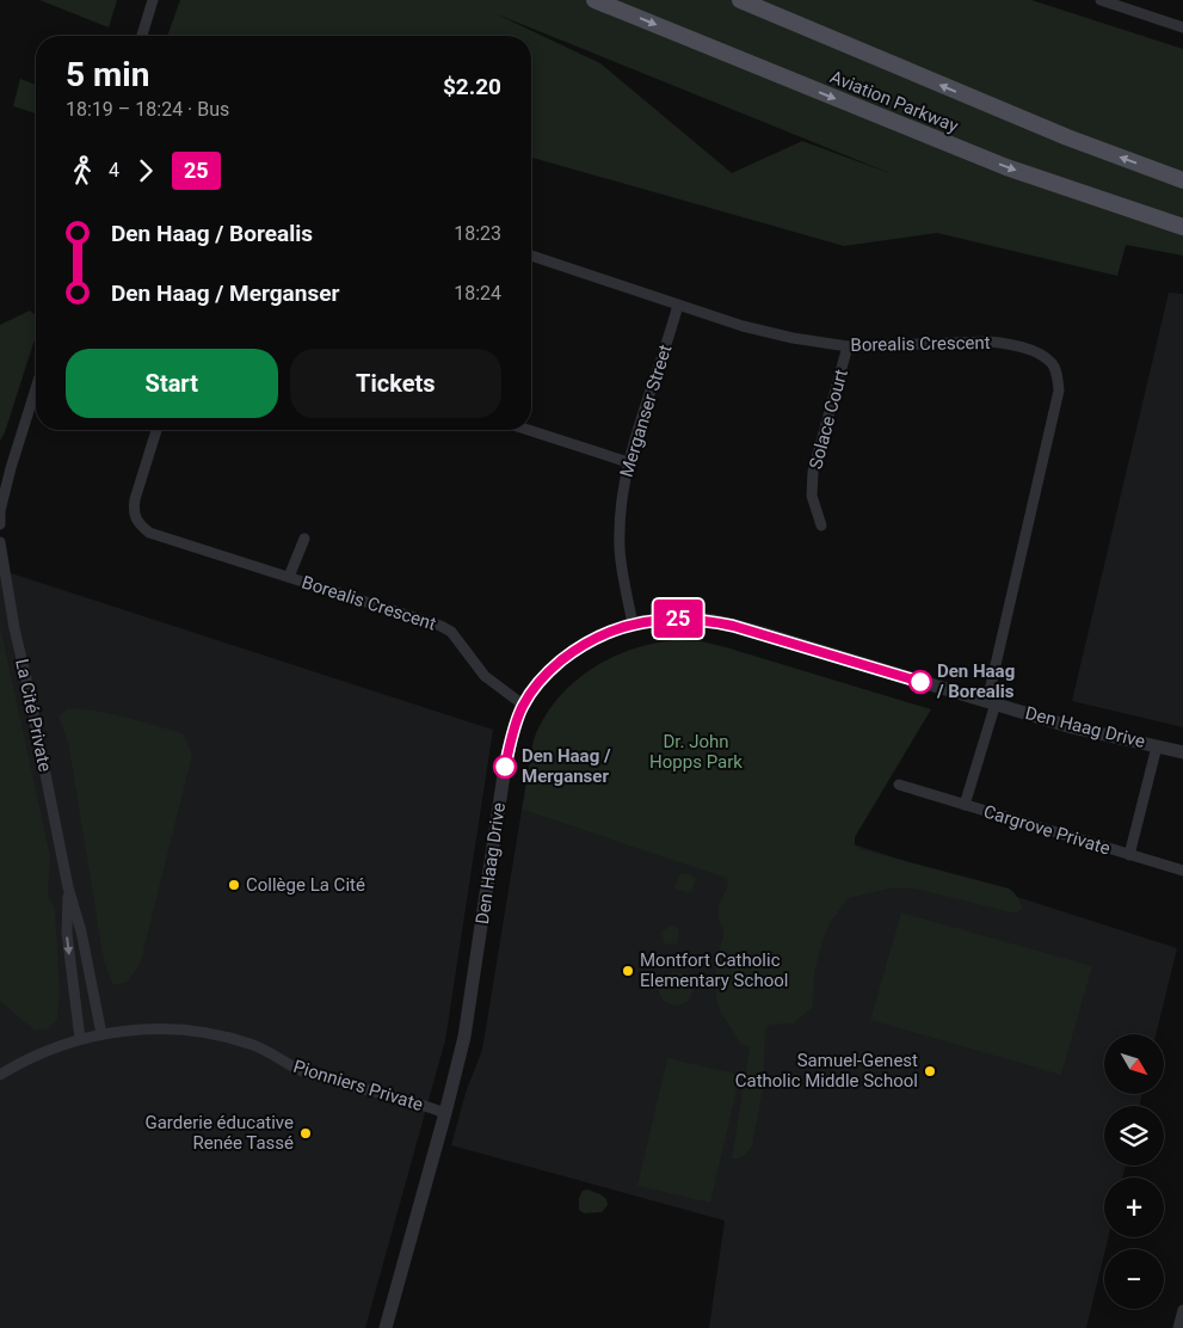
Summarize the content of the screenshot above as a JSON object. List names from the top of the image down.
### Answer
{
  "streets": {
    "main road": ["Aviation Parkway"],
    "street": [
      "Borealis Crescent",
      "Merganser Street",
      "Solace Court",
      "La Cité Private",
      "Den Haag Drive",
      "Cargrove Private",
      "Pionniers Private"
    ]
  },
  "crossings": [
    ["Borealis Crescent", "Merganser Street"],
    ["Borealis Crescent", "Solace Court"],
    ["Borealis Crescent", "Den Haag Drive"],
    ["Borealis Crescent", "Cargrove Private"],
    ["Merganser Street", "Den Haag Drive"],
    ["La Cité Private", "Pionniers Private"],
    ["Den Haag Drive", "Cargrove Private"],
    ["Den Haag Drive", "Pionniers Private"]
  ],
  "parks": ["Dr. John Hopps Park"],
  "places": [
    "Den Haag / Borealis",
    "Den Haag / Merganser",
    "Collège La Cité",
    "Montfort Catholic Elementary School",
    "Samuel-Genest Catholic Middle School",
    "Garderie éducative Renée Tassé"
  ],
  "lines": ["bus line 25"],
  "north": "bottom right",
  "page": {
    "on_map": "25",
    "heading": ["5 min", "18:19 – 18:24 · Bus", "$2.20"],
    "legs": ["4", "25"],
    "list": [
      {
        "name": "Den Haag / Borealis",
        "value": "18:23"
      },
      {
        "name": "Den Haag / Merganser",
        "value": "18:24"
      }
    ],
    "buttons": ["Start", "Tickets"],
    "map_buttons": ["+", "−"]
  }
}
